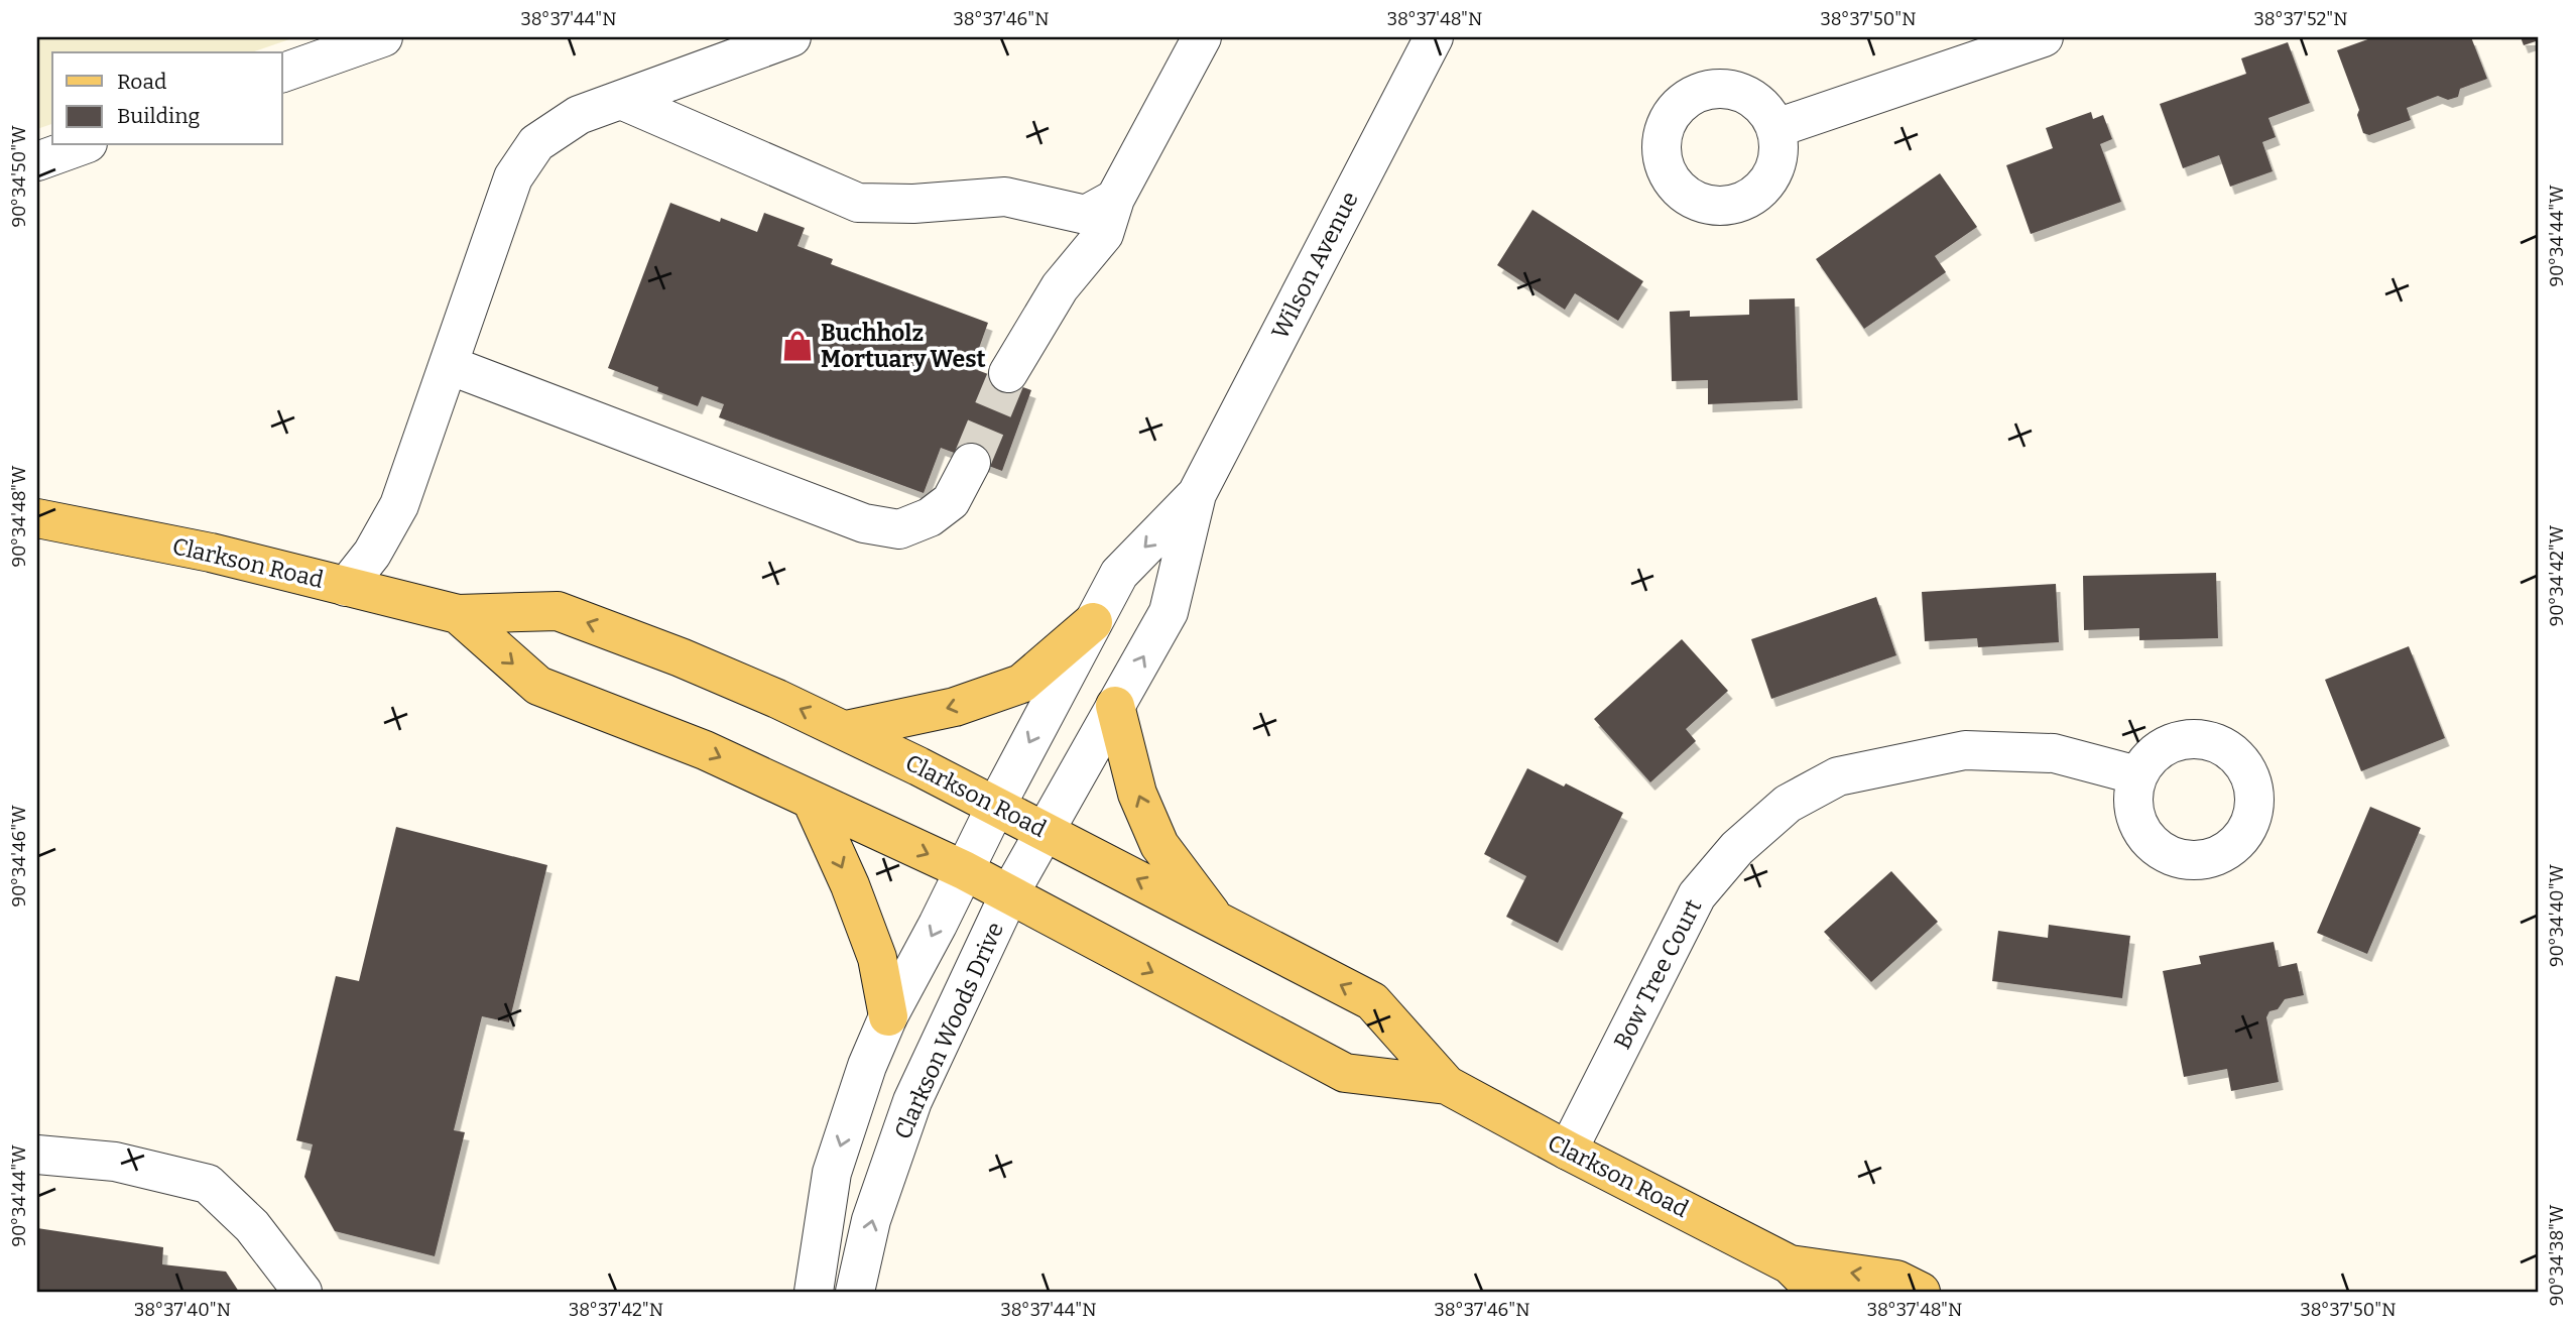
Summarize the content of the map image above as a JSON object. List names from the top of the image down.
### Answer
{
  "streets": {
    "main road": ["Clarkson Road"],
    "street": ["Wilson Avenue", "Bow Tree Court", "Clarkson Woods Drive"]
  },
  "crossings": [
    ["Wilson Avenue", "Clarkson Road"],
    ["Wilson Avenue", "Clarkson Woods Drive"],
    ["Clarkson Road", "Bow Tree Court"],
    ["Clarkson Road", "Clarkson Woods Drive"]
  ],
  "places": {
    "shop": ["Buchholz Mortuary West"]
  },
  "legend": ["Road", "Building"],
  "coordinates": [
    "38°37'44\"N",
    "38°37'46\"N",
    "38°37'48\"N",
    "38°37'50\"N",
    "38°37'52\"N",
    "90°34'50\"W",
    "90°34'44\"W",
    "90°34'48\"W",
    "90°34'42\"W",
    "90°34'46\"W",
    "90°34'40\"W",
    "90°34'38\"W",
    "38°37'40\"N",
    "38°37'42\"N"
  ]
}
